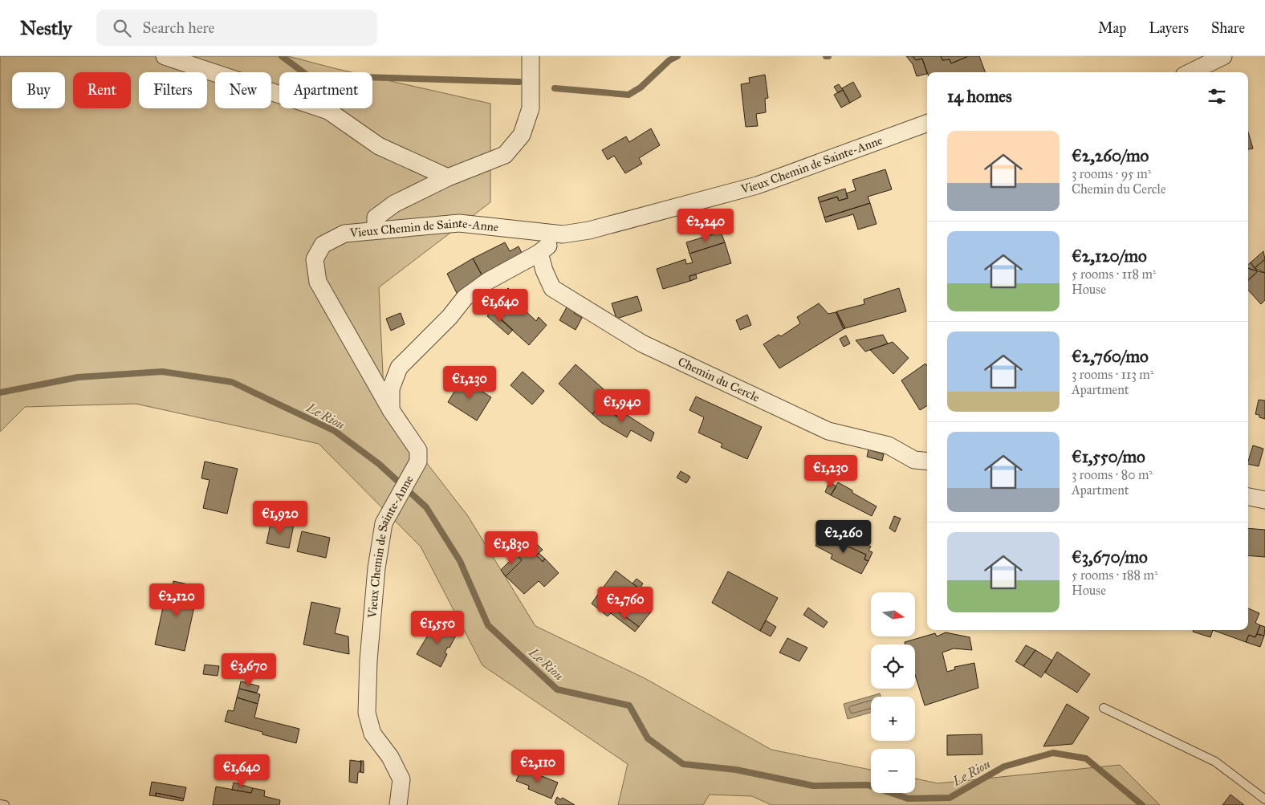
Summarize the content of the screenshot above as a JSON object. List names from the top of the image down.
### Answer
{
  "streets": {
    "street": ["Vieux Chemin de Sainte-Anne", "Chemin du Cercle"]
  },
  "water": ["Le Riou"],
  "north": "right",
  "page": {
    "header": "Nestly",
    "search": "Search here",
    "nav": ["Map", "Layers", "Share"],
    "chip": [
      "Buy",
      "Rent",
      "Filters",
      "New",
      "Apartment"
    ],
    "heading": "14 homes",
    "list": [
      {
        "name": "€2,260/mo",
        "note": "3 rooms · 95 m² · Chemin du Cercle"
      },
      {
        "name": "€2,120/mo",
        "note": "5 rooms · 118 m² · House"
      },
      {
        "name": "€2,760/mo",
        "note": "3 rooms · 113 m² · Apartment"
      },
      {
        "name": "€1,550/mo",
        "note": "3 rooms · 80 m² · Apartment"
      },
      {
        "name": "€3,670/mo",
        "note": "5 rooms · 188 m² · House"
      }
    ],
    "price": [
      "€2,240",
      "€1,640",
      "€1,230",
      "€1,940",
      "€1,230",
      "€1,920",
      "€2,260",
      "€1,830",
      "€2,120",
      "€2,760",
      "€1,550",
      "€3,670",
      "€2,110",
      "€1,640"
    ],
    "map_buttons": ["+", "−"]
  }
}
